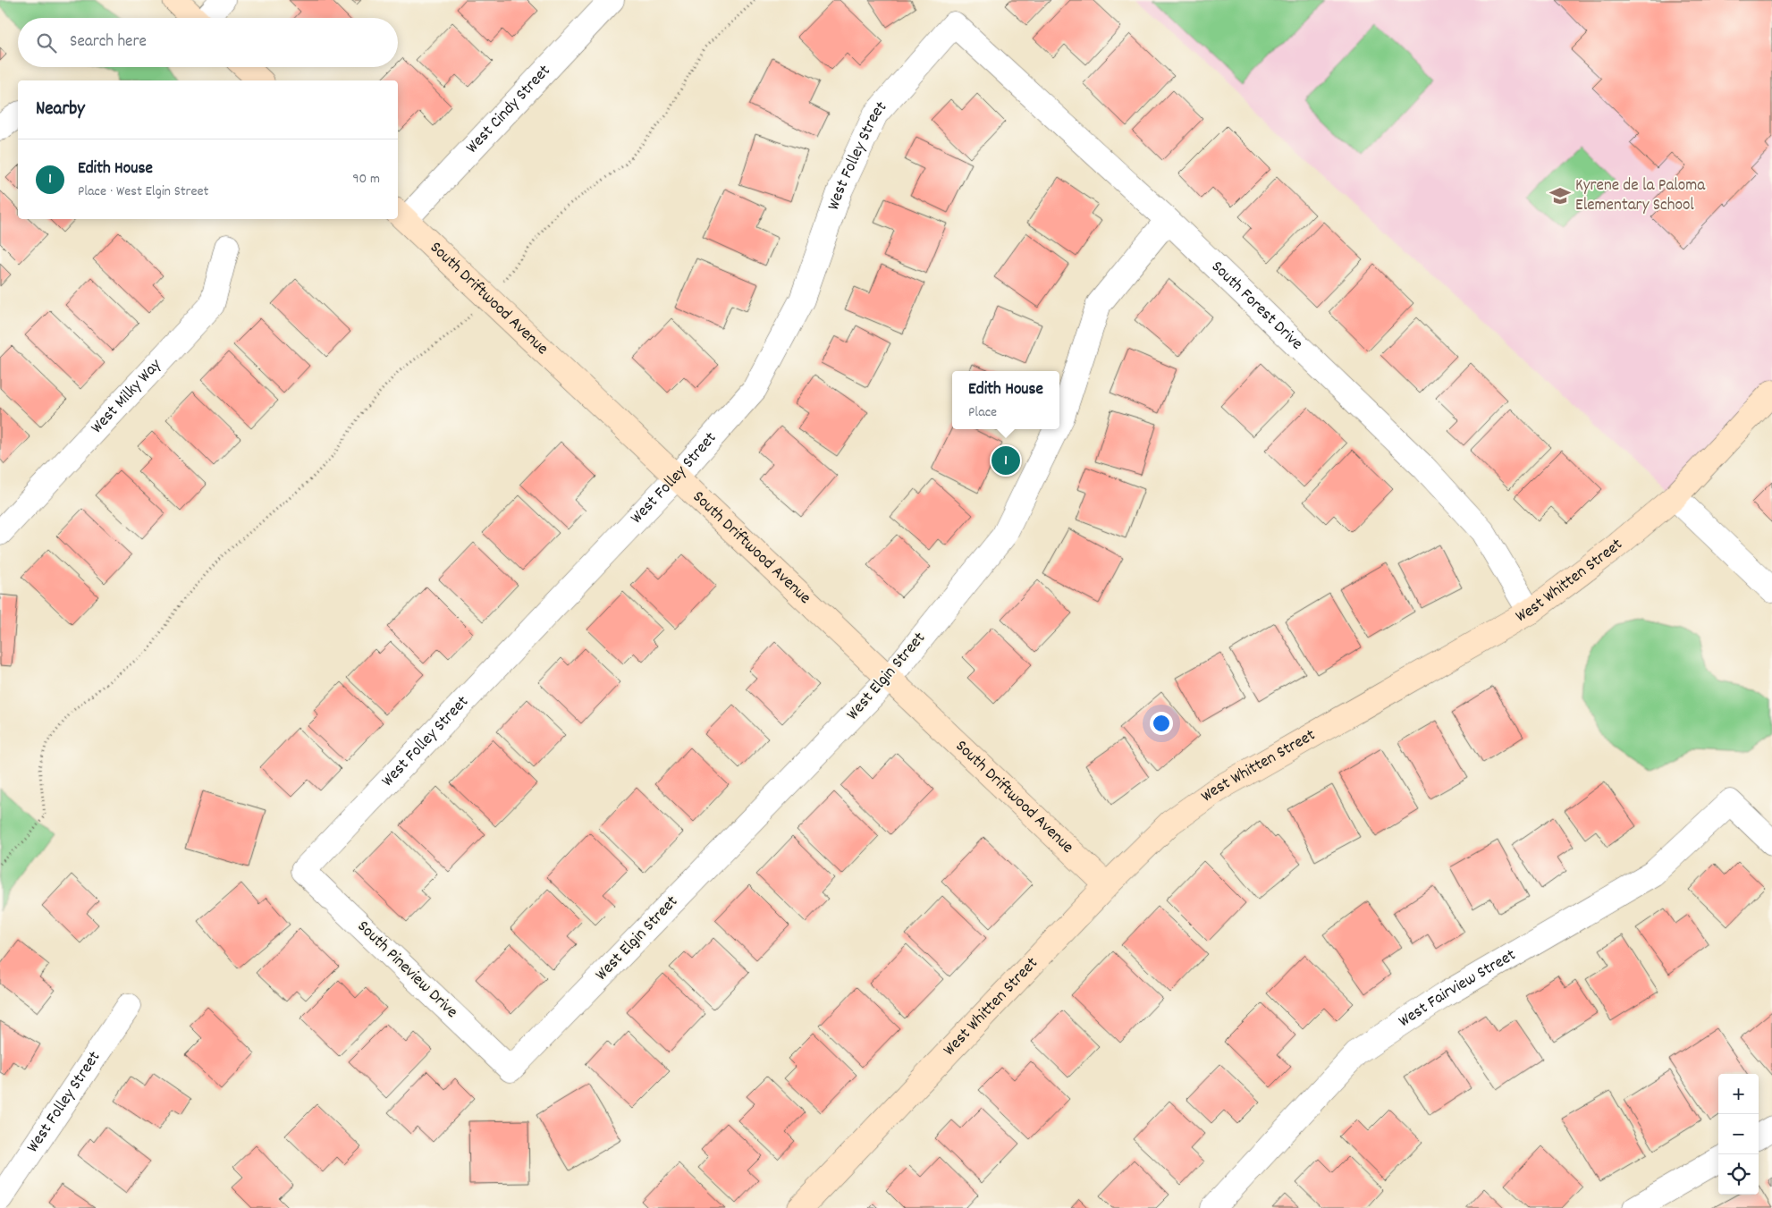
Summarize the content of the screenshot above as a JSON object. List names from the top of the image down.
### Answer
{
  "streets": {
    "street": [
      "West Cindy Street",
      "West Folley Street",
      "South Driftwood Avenue",
      "South Forest Drive",
      "West Milky Way",
      "West Whitten Street",
      "West Elgin Street",
      "South Pineview Drive",
      "West Fairview Street"
    ]
  },
  "crossings": [
    ["West Cindy Street", "South Driftwood Avenue"],
    ["West Folley Street", "South Driftwood Avenue"],
    ["West Folley Street", "South Forest Drive"],
    ["West Folley Street", "South Pineview Drive"],
    ["South Driftwood Avenue", "West Whitten Street"],
    ["South Driftwood Avenue", "West Elgin Street"],
    ["South Forest Drive", "West Whitten Street"],
    ["South Forest Drive", "West Elgin Street"],
    ["West Elgin Street", "South Pineview Drive"]
  ],
  "places": {
    "school or university": ["Kyrene de la Paloma Elementary School"]
  },
  "page": {
    "search": "Search here",
    "heading": "Nearby",
    "list": [
      {
        "mark": "1",
        "name": "Edith House",
        "note": "Place · West Elgin Street",
        "value": "90 m"
      }
    ],
    "popup": ["Edith House", "Place"],
    "pins": "1",
    "map_buttons": ["+", "−"]
  }
}
